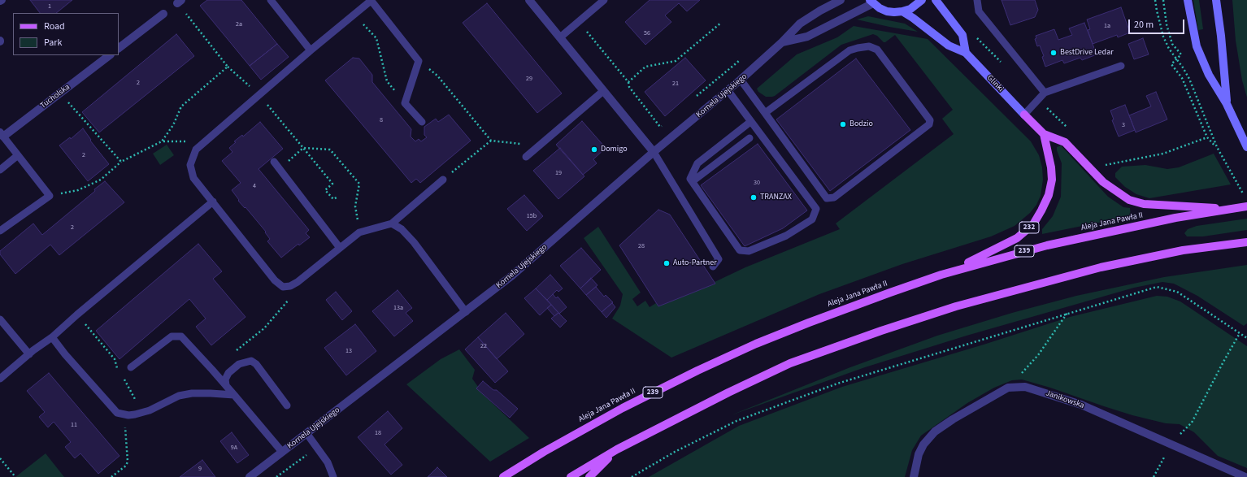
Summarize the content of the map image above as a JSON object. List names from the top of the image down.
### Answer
{
  "streets": {
    "main road": [
      "Glinki",
      "Aleja Jana Pawła II",
      "232",
      "239"
    ],
    "street": ["Kornela Ujejskiego", "Tucholska", "Janikowska"]
  },
  "crossings": [
    ["Aleja Jana Pawła II", "232"]
  ],
  "places": [
    "BestDrive Ledar",
    "Bodzio",
    "Domigo",
    "TRANZAX",
    "Auto-Partner"
  ],
  "house_numbers": [
    "1",
    "2a",
    "1a",
    "56",
    "29",
    "2",
    "21",
    "8",
    "3",
    "2",
    "19",
    "30",
    "4",
    "15b",
    "2",
    "28",
    "13a",
    "22",
    "13",
    "11",
    "18",
    "9A",
    "9"
  ],
  "legend": ["Road", "Park"],
  "scale_bar": "20 m"
}
